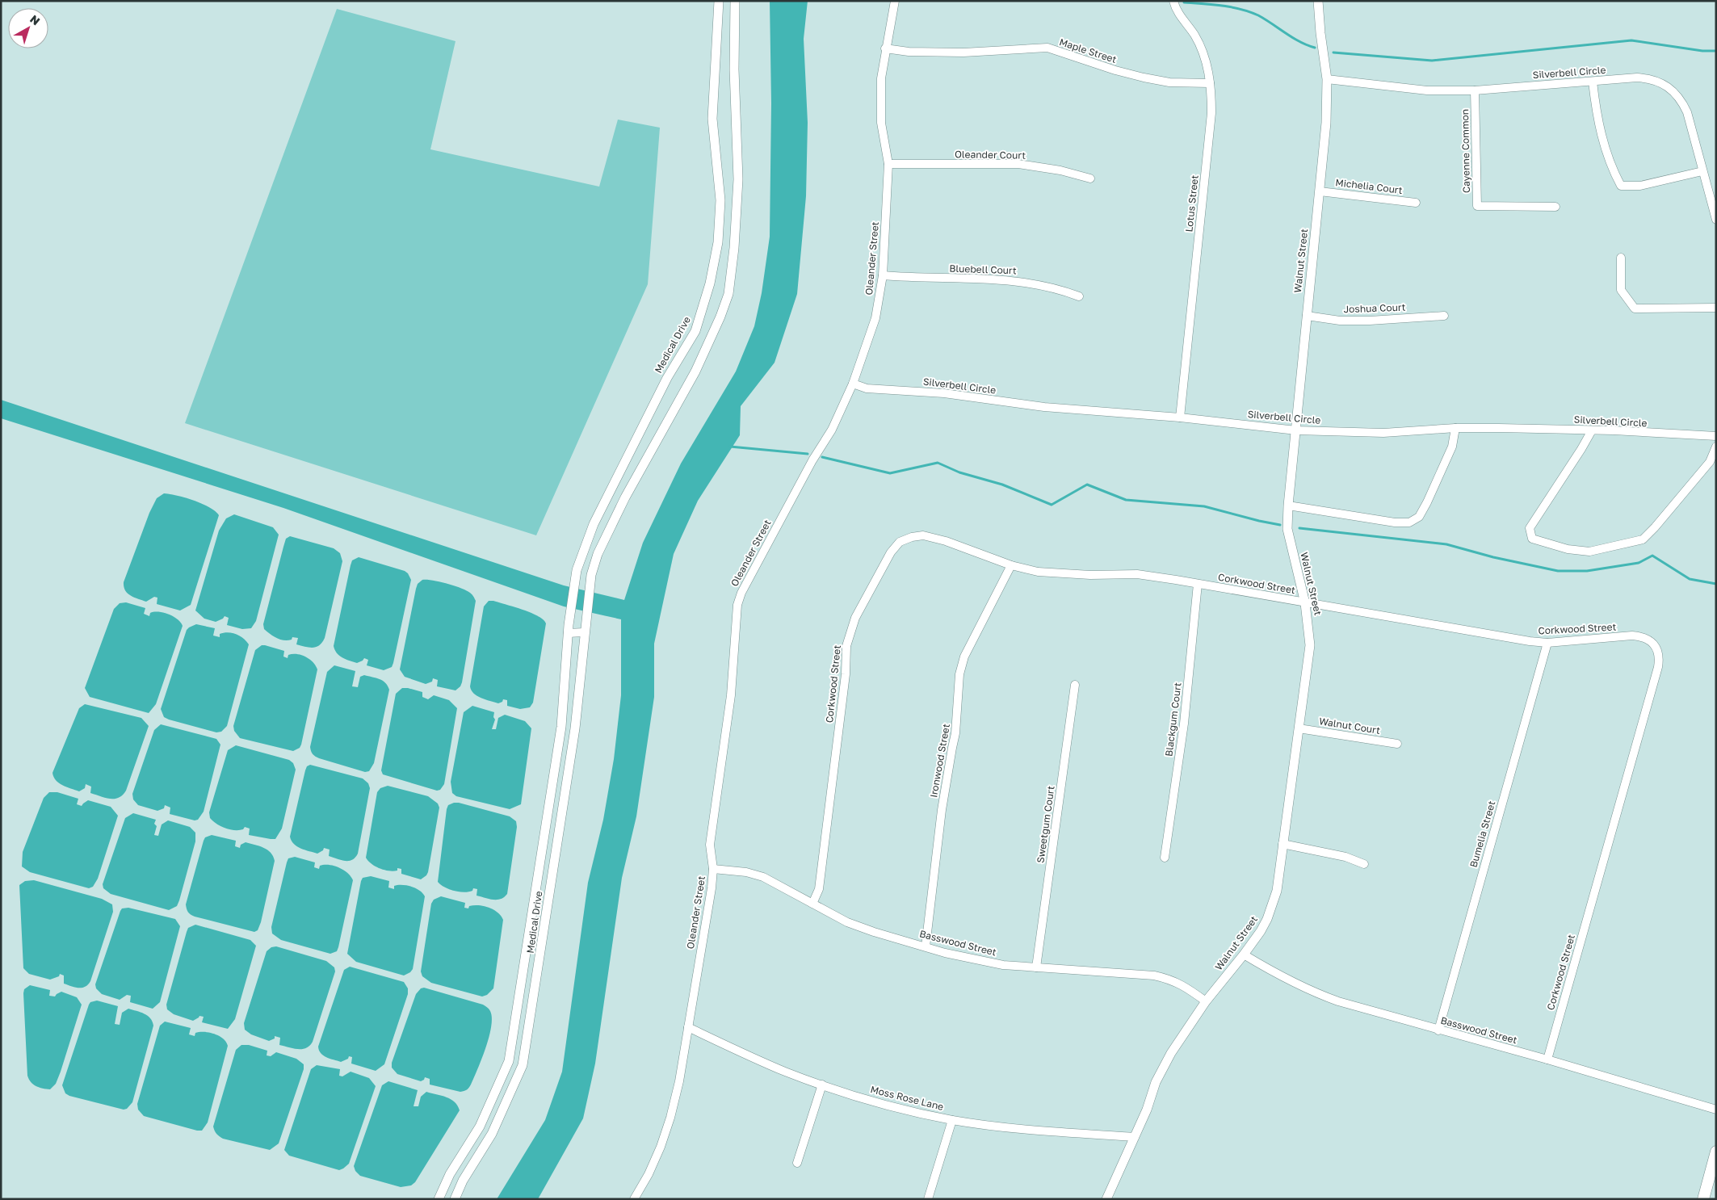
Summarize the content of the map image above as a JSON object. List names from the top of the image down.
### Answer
{
  "streets": {
    "street": [
      "Maple Street",
      "Silverbell Circle",
      "Cayenne Common",
      "Oleander Court",
      "Michelia Court",
      "Lotus Street",
      "Oleander Street",
      "Walnut Street",
      "Bluebell Court",
      "Joshua Court",
      "Medical Drive",
      "Corkwood Street",
      "Blackgum Court",
      "Walnut Court",
      "Ironwood Street",
      "Sweetgum Court",
      "Bumelia Street",
      "Basswood Street",
      "Moss Rose Lane"
    ]
  },
  "crossings": [
    ["Maple Street", "Lotus Street"],
    ["Maple Street", "Oleander Street"],
    ["Silverbell Circle", "Cayenne Common"],
    ["Silverbell Circle", "Lotus Street"],
    ["Silverbell Circle", "Oleander Street"],
    ["Silverbell Circle", "Walnut Street"],
    ["Oleander Court", "Oleander Street"],
    ["Michelia Court", "Walnut Street"],
    ["Oleander Street", "Bluebell Court"],
    ["Oleander Street", "Basswood Street"],
    ["Oleander Street", "Moss Rose Lane"],
    ["Walnut Street", "Joshua Court"],
    ["Walnut Street", "Corkwood Street"],
    ["Walnut Street", "Walnut Court"],
    ["Walnut Street", "Basswood Street"],
    ["Walnut Street", "Moss Rose Lane"],
    ["Corkwood Street", "Blackgum Court"],
    ["Corkwood Street", "Ironwood Street"],
    ["Corkwood Street", "Bumelia Street"],
    ["Corkwood Street", "Basswood Street"],
    ["Ironwood Street", "Basswood Street"],
    ["Sweetgum Court", "Basswood Street"],
    ["Bumelia Street", "Basswood Street"]
  ],
  "north": "top right"
}
